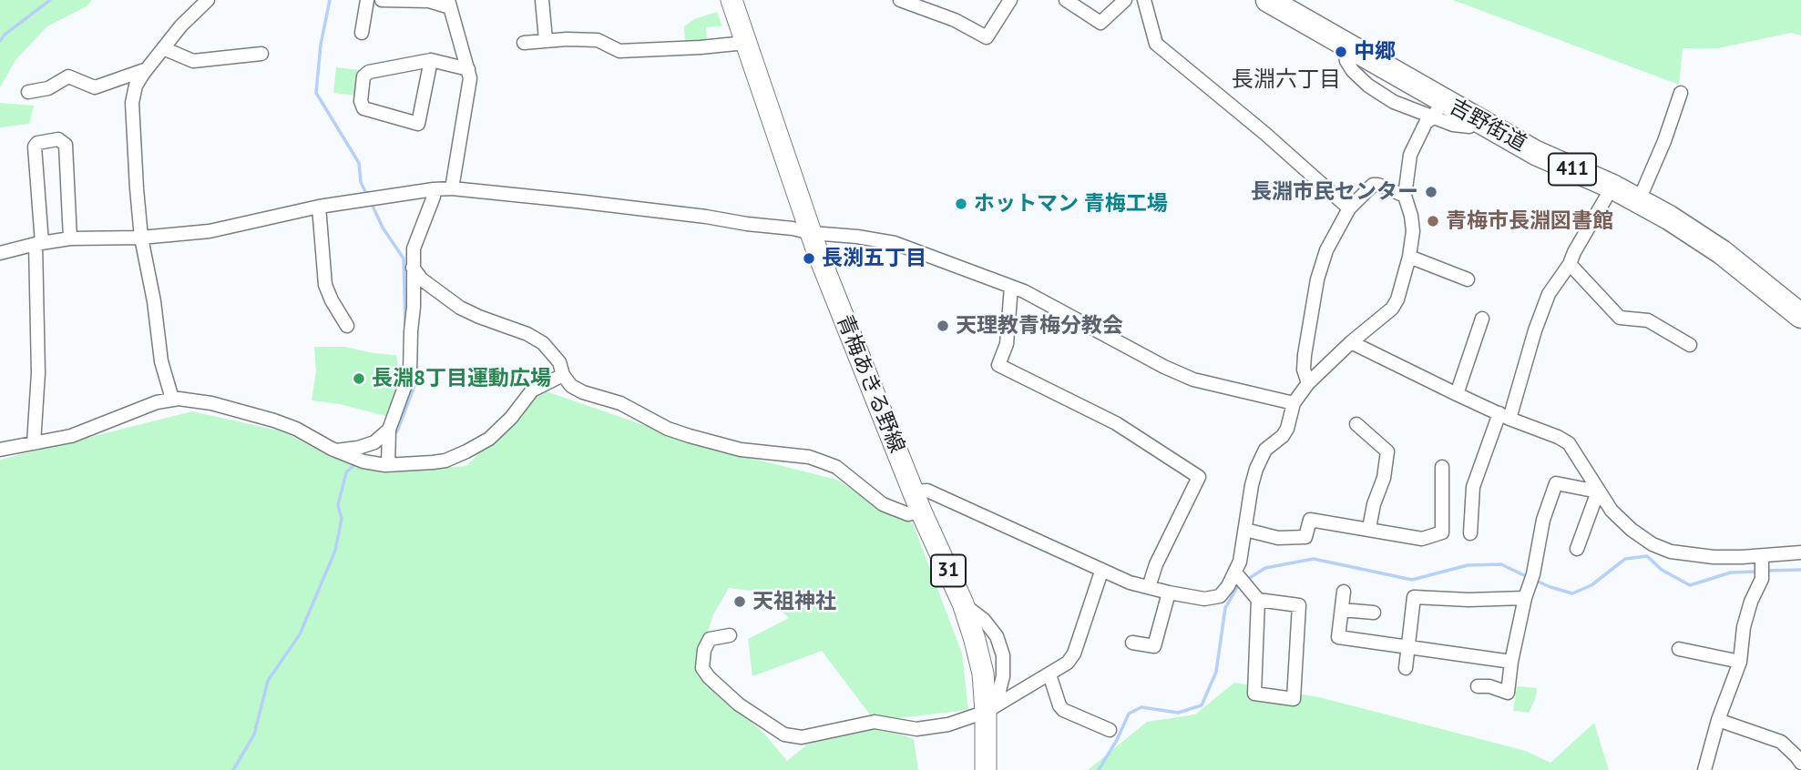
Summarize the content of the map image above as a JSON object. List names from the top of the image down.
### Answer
{
  "streets": {
    "highway": ["吉野街道", "411"],
    "main road": ["青梅あきる野線", "31"]
  },
  "districts": ["長淵六丁目"],
  "places": [
    "中郷",
    "長淵市民センター",
    "ホットマン 青梅工場",
    "青梅市長淵図書館",
    "長渕五丁目",
    "天理教青梅分教会",
    "長淵8丁目運動広場",
    "天祖神社"
  ]
}
